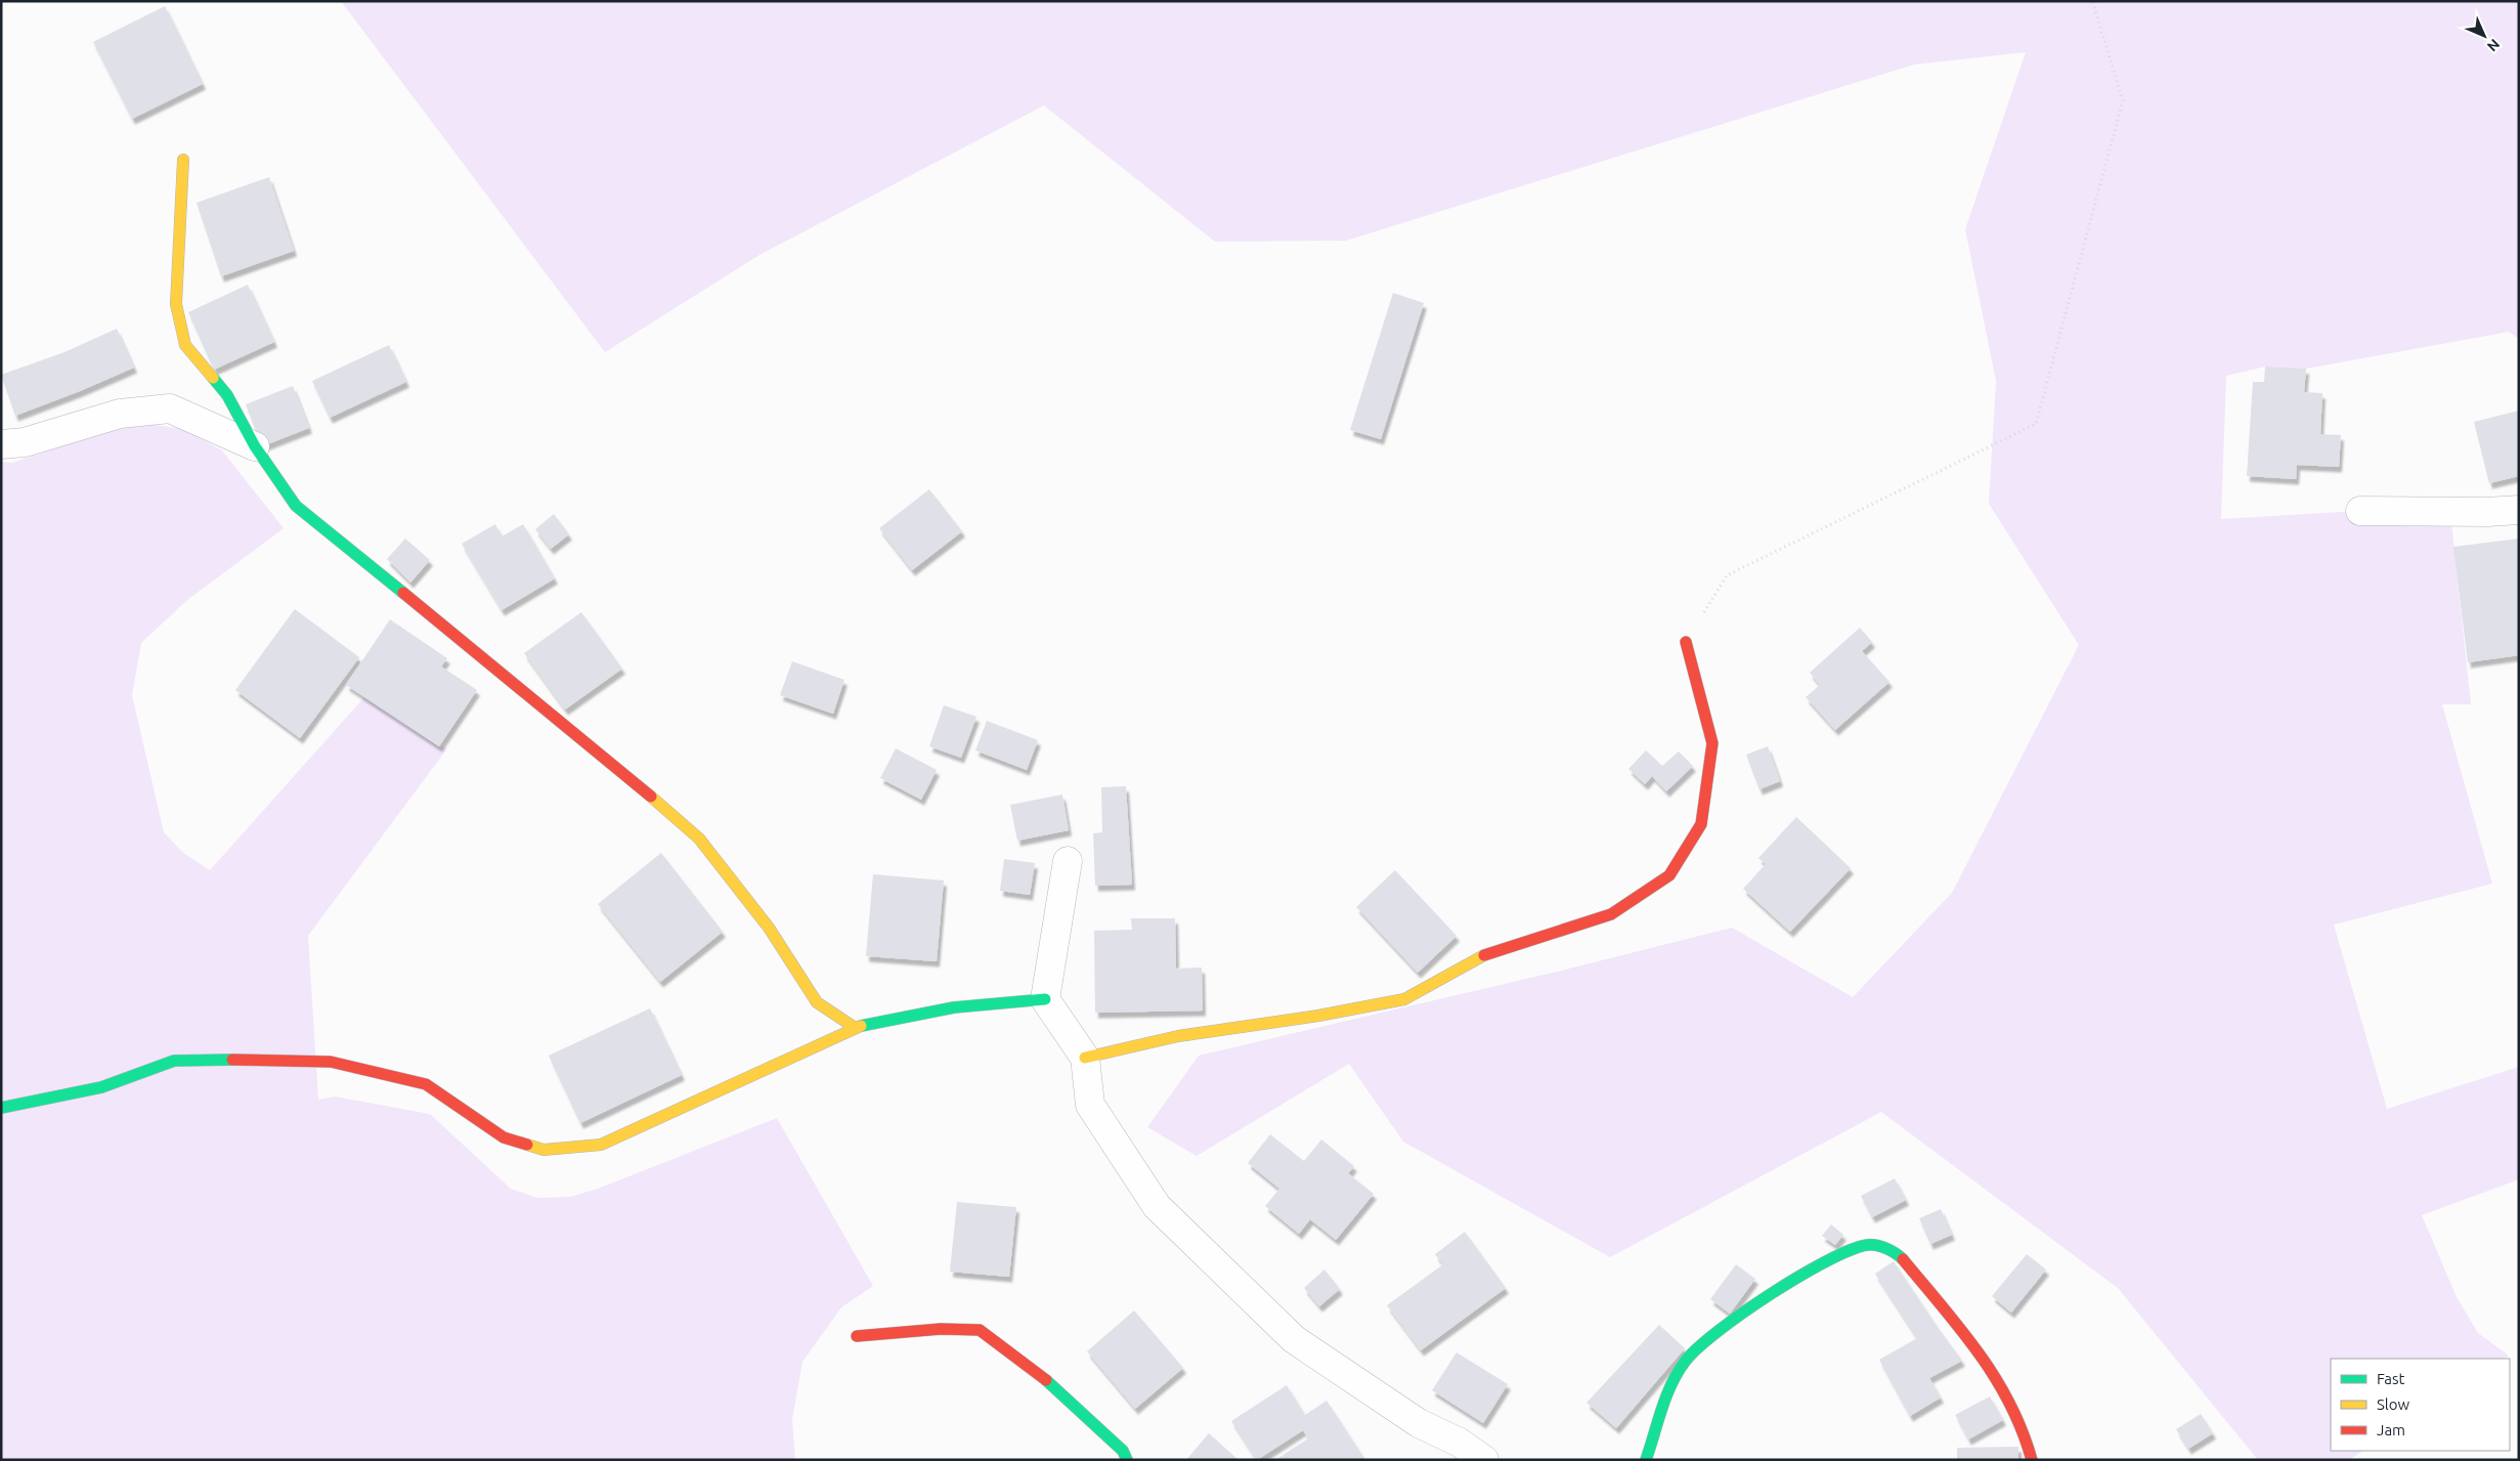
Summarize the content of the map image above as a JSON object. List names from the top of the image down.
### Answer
{
  "legend": ["Fast", "Slow", "Jam"],
  "north": "bottom right"
}
